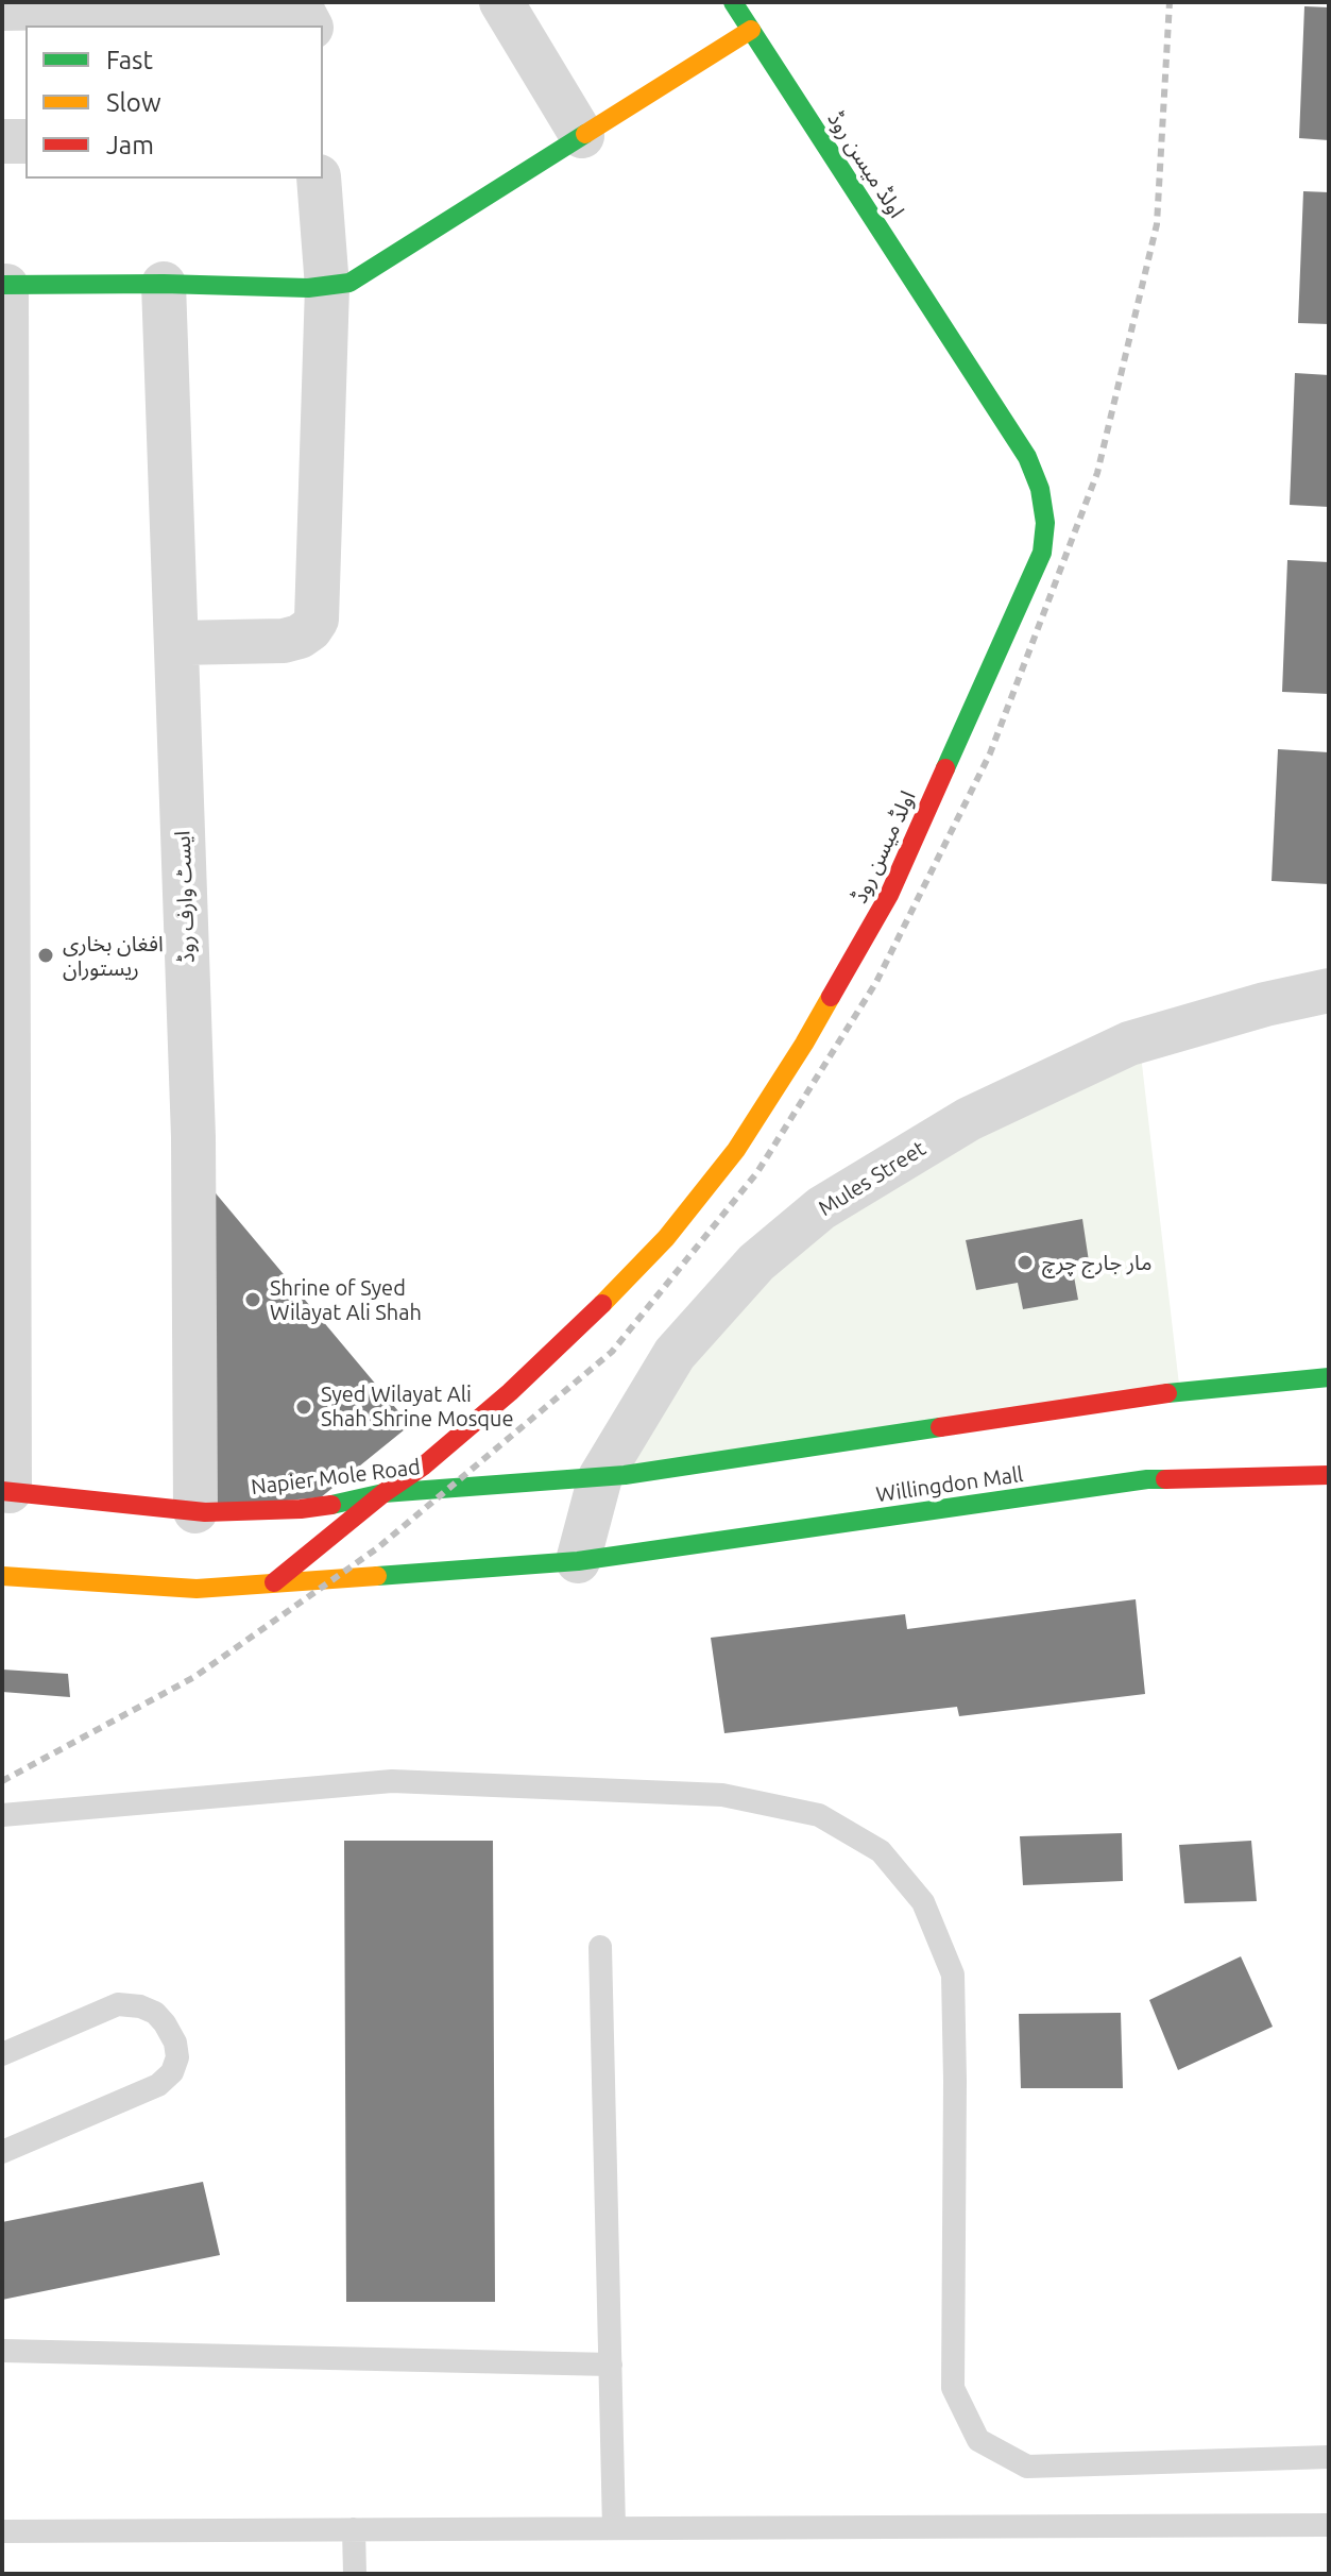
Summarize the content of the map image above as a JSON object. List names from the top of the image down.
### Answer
{
  "streets": {
    "street": [
      "اولڈ میسن روڈ",
      "ایسٹ وارف روڈ",
      "Mules Street",
      "Napier Mole Road",
      "Willingdon Mall"
    ]
  },
  "crossings": [
    ["اولڈ میسن روڈ", "Napier Mole Road"],
    ["ایسٹ وارف روڈ", "Napier Mole Road"],
    ["Mules Street", "Napier Mole Road"],
    ["Mules Street", "Willingdon Mall"]
  ],
  "places": [
    "افغان بخاری ریستوران",
    "مار جارج چرچ",
    "Shrine of Syed Wilayat Ali Shah",
    "Syed Wilayat Ali Shah Shrine Mosque"
  ],
  "legend": ["Fast", "Slow", "Jam"]
}
